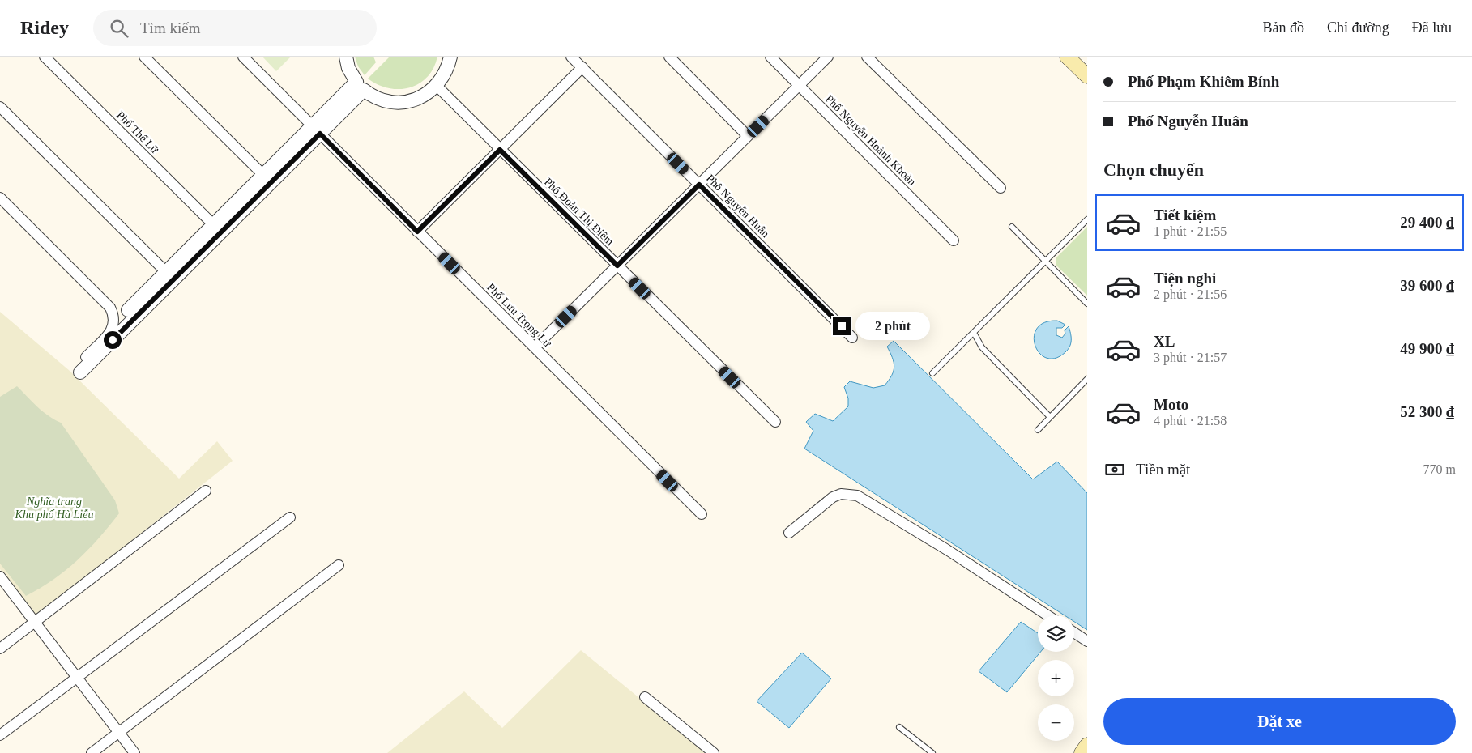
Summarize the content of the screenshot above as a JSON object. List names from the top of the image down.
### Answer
{
  "streets": {
    "street": [
      "Phố Thế Lữ",
      "Phố Nguyễn Hoành Khoản",
      "Phố Nguyễn Huân",
      "Phố Đoàn Thị Điểm",
      "Phố Lưu Trọng Lư"
    ]
  },
  "parks": ["Nghĩa trang Khu phố Hà Liễu"],
  "page": {
    "header": "Ridey",
    "search": "Tìm kiếm",
    "nav": ["Bản đồ", "Chỉ đường", "Đã lưu"],
    "banner": ["Phố Phạm Khiêm Bính", "Phố Nguyễn Huân"],
    "heading": "Chọn chuyến",
    "list": [
      {
        "name": "Tiết kiệm",
        "note": "1 phút · 21:55",
        "value": "29 400 ₫"
      },
      {
        "name": "Tiện nghi",
        "note": "2 phút · 21:56",
        "value": "39 600 ₫"
      },
      {
        "name": "XL",
        "note": "3 phút · 21:57",
        "value": "49 900 ₫"
      },
      {
        "name": "Moto",
        "note": "4 phút · 21:58",
        "value": "52 300 ₫"
      }
    ],
    "bubble": "2 phút",
    "pay": ["Tiền mặt", "770 m"],
    "map_buttons": ["+", "−"],
    "buttons": "Đặt xe"
  }
}
